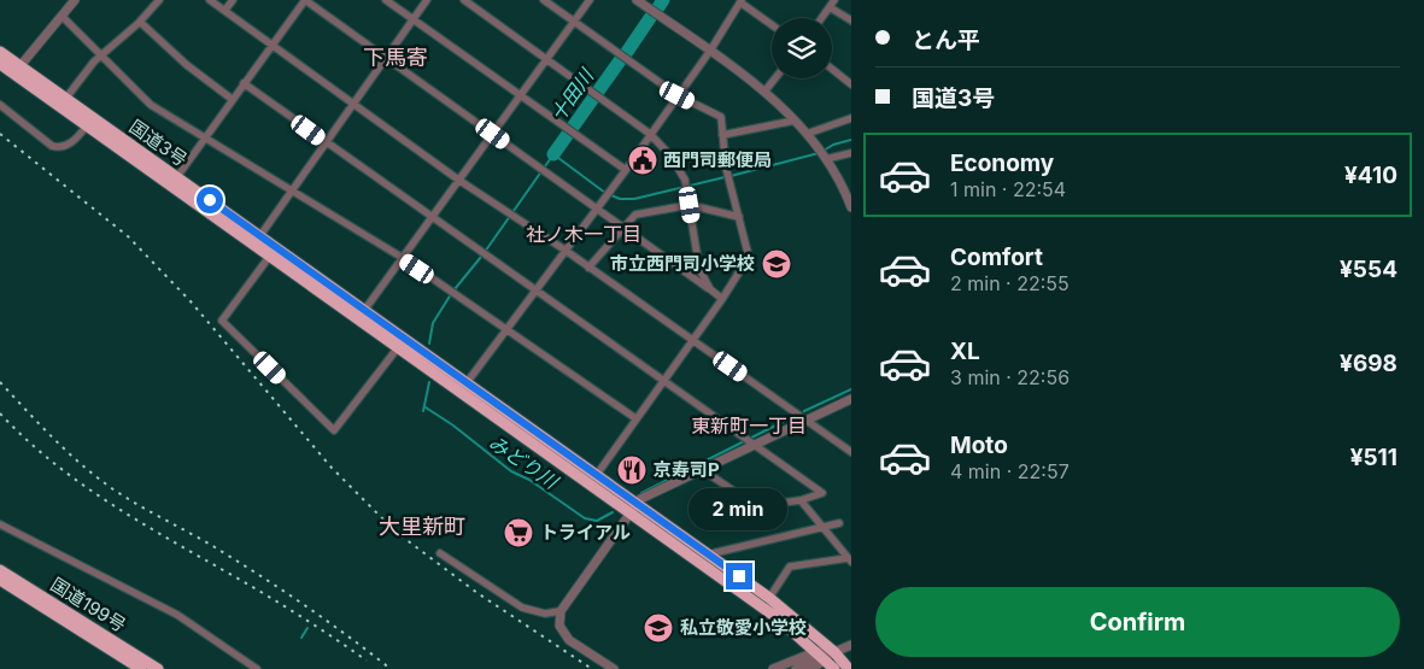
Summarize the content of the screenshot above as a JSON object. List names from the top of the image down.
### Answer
{
  "streets": {
    "highway": ["国道3号", "国道199号"]
  },
  "districts": [
    "下馬寄",
    "社ノ木一丁目",
    "東新町一丁目",
    "大里新町"
  ],
  "water": ["十田川", "みどり川"],
  "places": {
    "public building": ["西門司郵便局"],
    "school or university": ["市立西門司小学校", "私立敬愛小学校"],
    "restaurant": ["京寿司P"],
    "supermarket": ["トライアル"]
  },
  "page": {
    "banner": ["とん平", "国道3号"],
    "list": [
      {
        "name": "Economy",
        "note": "1 min · 22:54",
        "value": "¥410"
      },
      {
        "name": "Comfort",
        "note": "2 min · 22:55",
        "value": "¥554"
      },
      {
        "name": "XL",
        "note": "3 min · 22:56",
        "value": "¥698"
      },
      {
        "name": "Moto",
        "note": "4 min · 22:57",
        "value": "¥511"
      }
    ],
    "bubble": "2 min",
    "buttons": "Confirm"
  }
}
